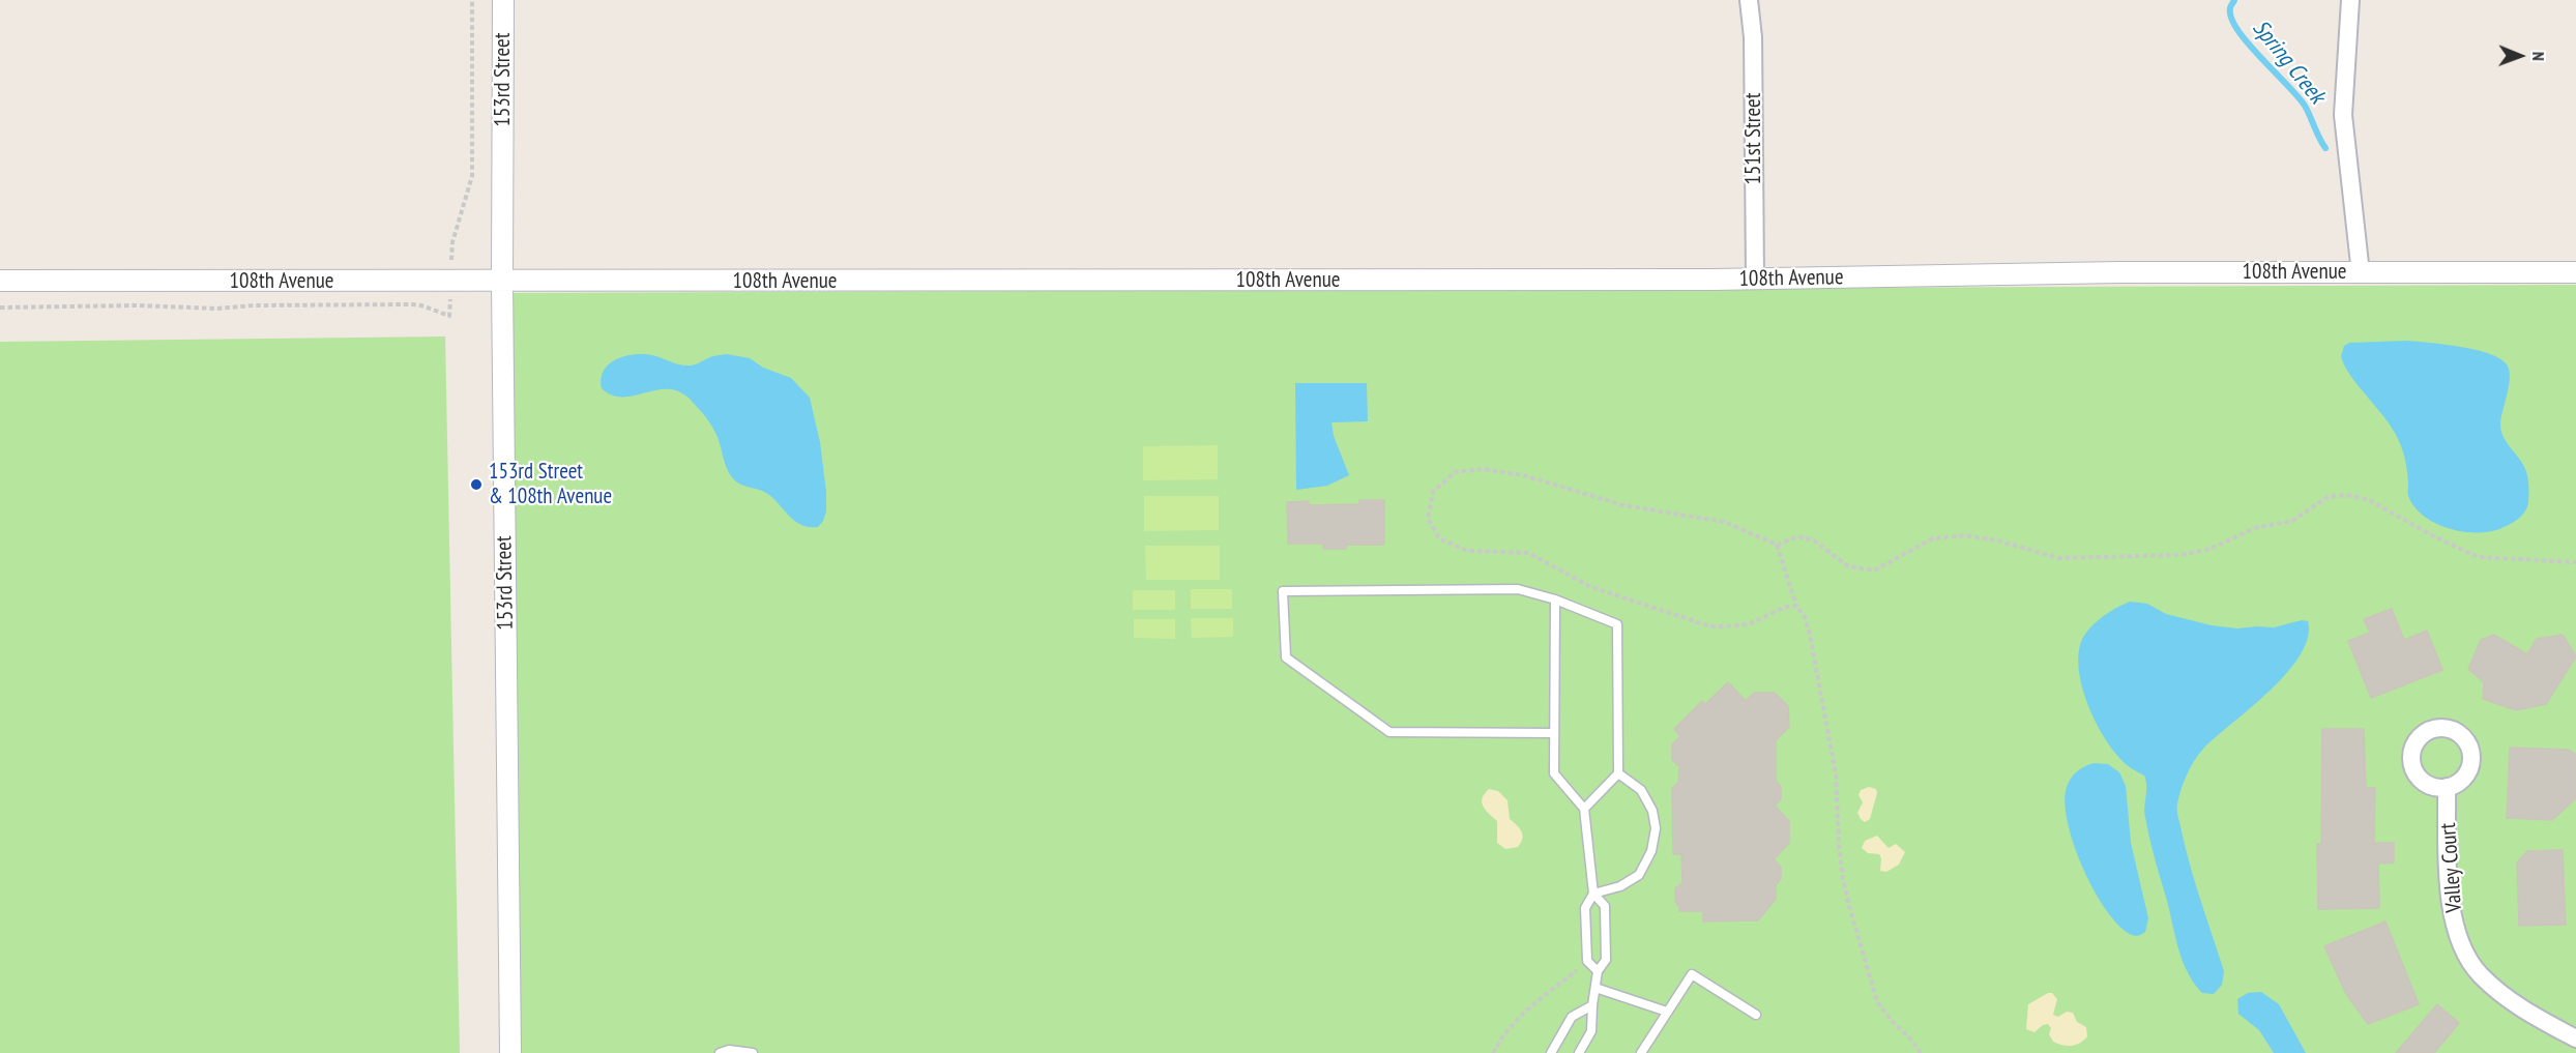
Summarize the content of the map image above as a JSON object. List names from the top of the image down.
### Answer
{
  "streets": {
    "street": [
      "153rd Street",
      "151st Street",
      "108th Avenue",
      "Valley Court"
    ]
  },
  "crossings": [
    ["153rd Street", "108th Avenue"],
    ["151st Street", "108th Avenue"]
  ],
  "water": ["Spring Creek"],
  "places": ["153rd Street & 108th Avenue"],
  "north": "right"
}
